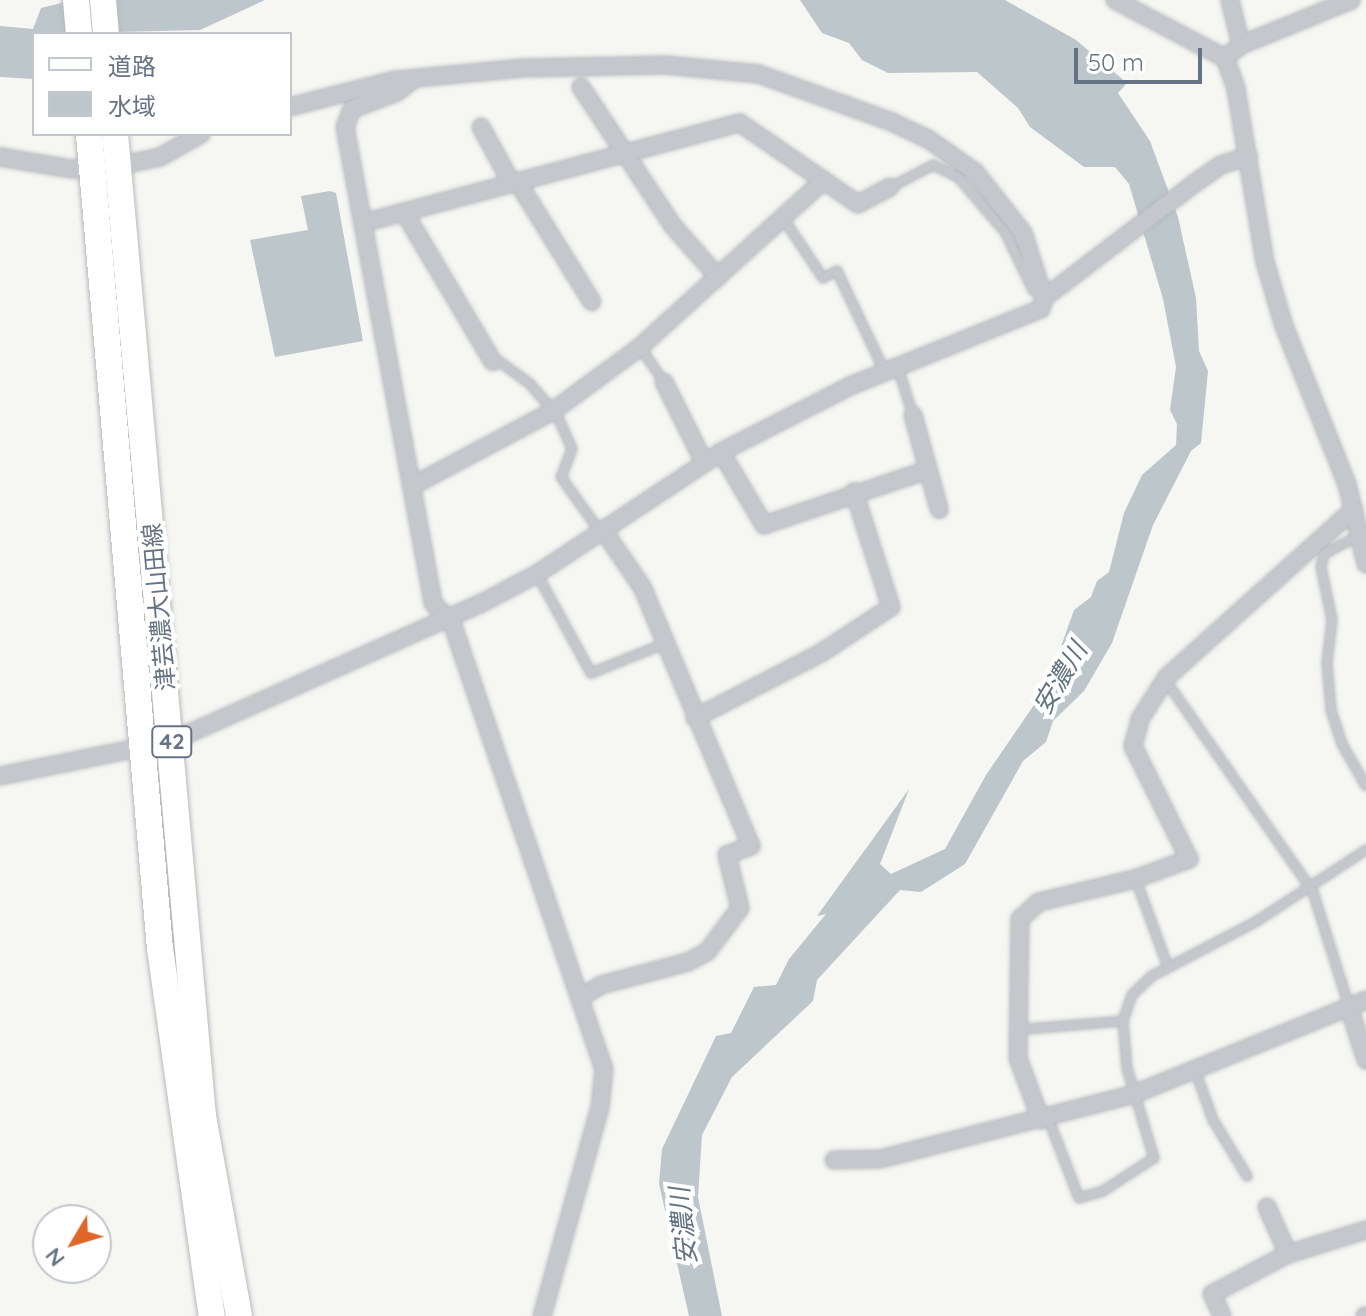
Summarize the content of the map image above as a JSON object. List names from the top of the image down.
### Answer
{
  "streets": {
    "main road": ["津芸濃大山田線", "42"]
  },
  "water": ["安濃川"],
  "legend": ["道路", "水域"],
  "scale_bar": "50 m",
  "north": "bottom left"
}
